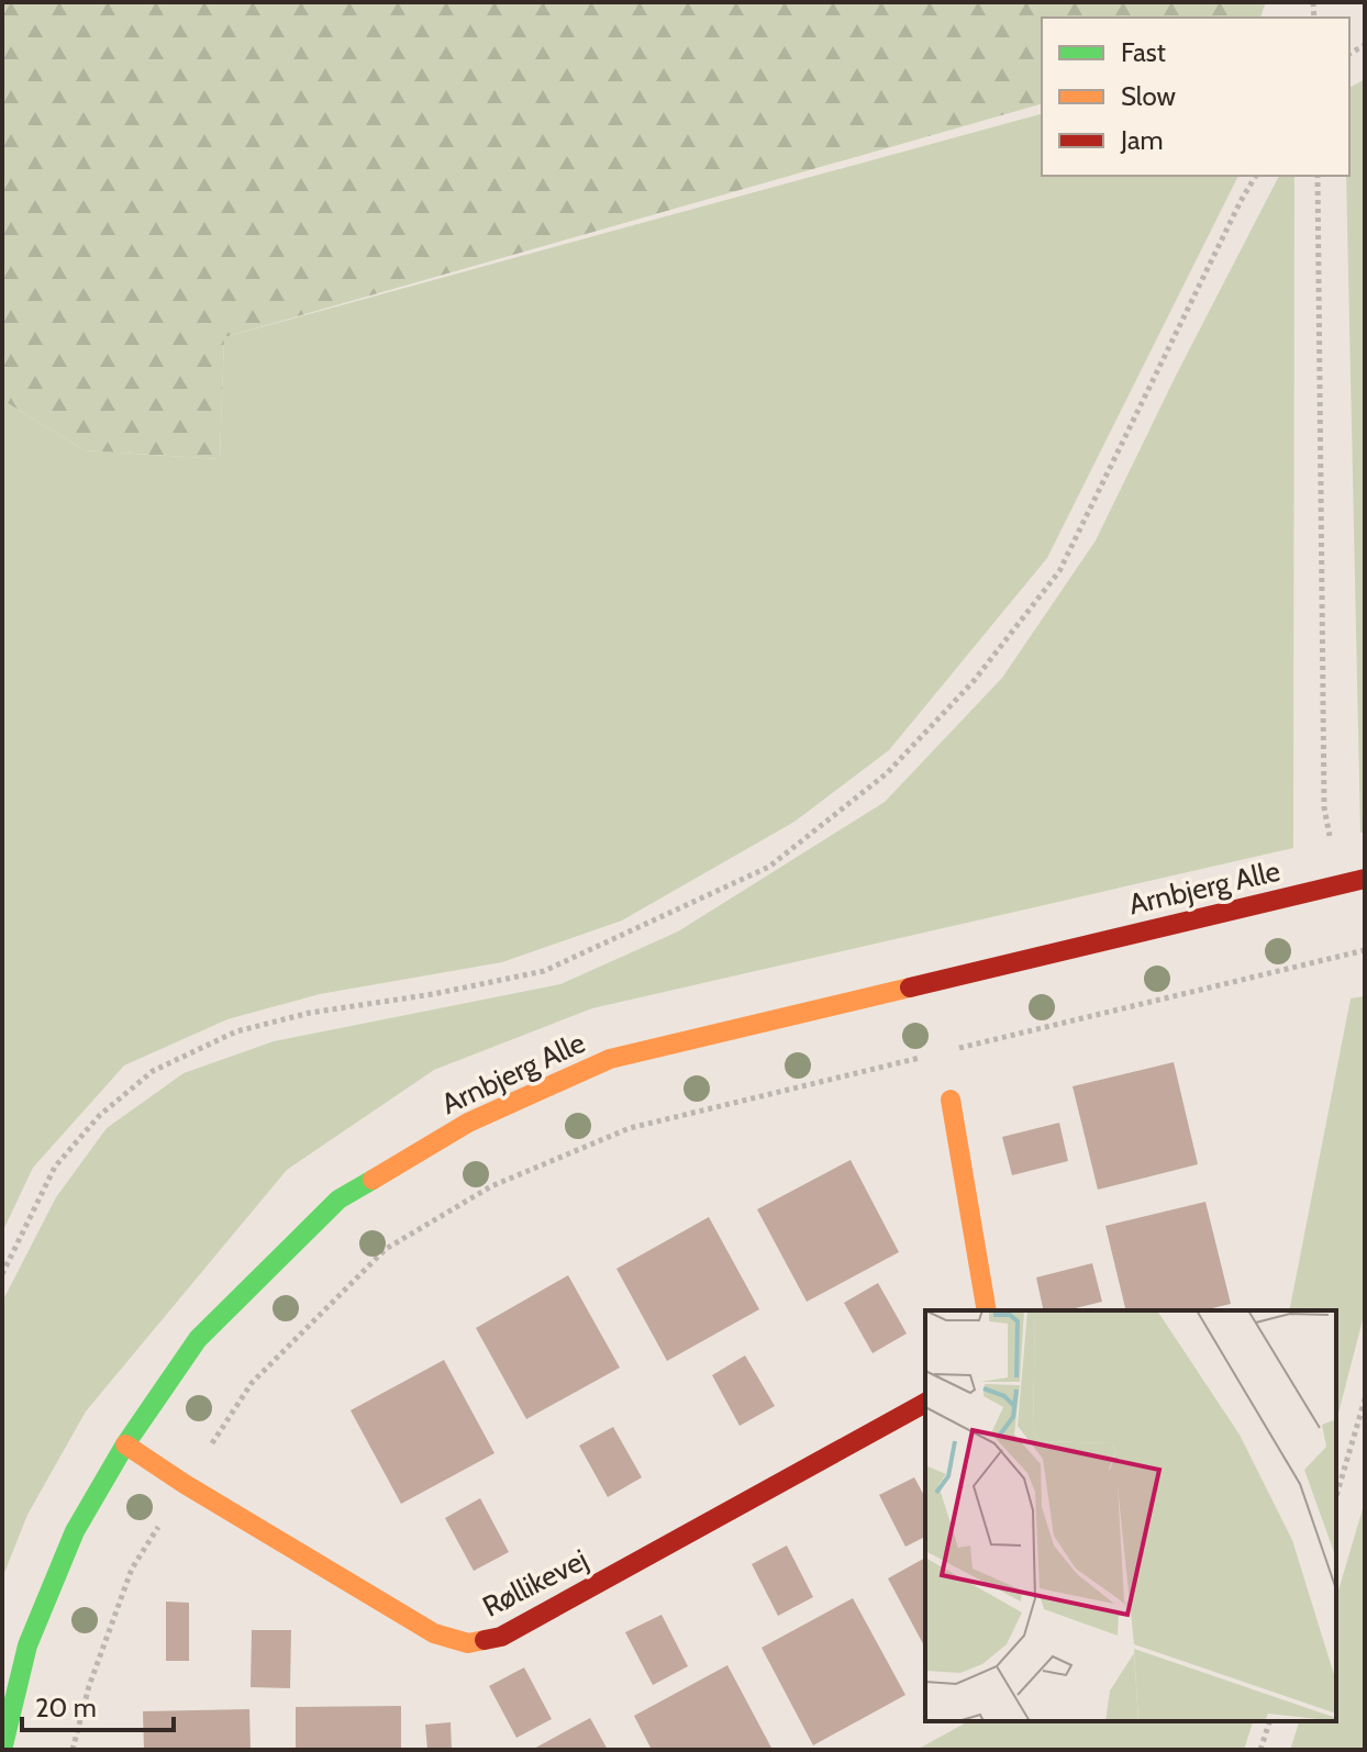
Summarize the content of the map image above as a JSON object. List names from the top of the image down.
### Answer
{
  "streets": {
    "street": ["Arnbjerg Alle", "Røllikevej"]
  },
  "crossings": [
    ["Arnbjerg Alle", "Røllikevej"]
  ],
  "legend": ["Fast", "Slow", "Jam"],
  "scale_bar": "20 m"
}
